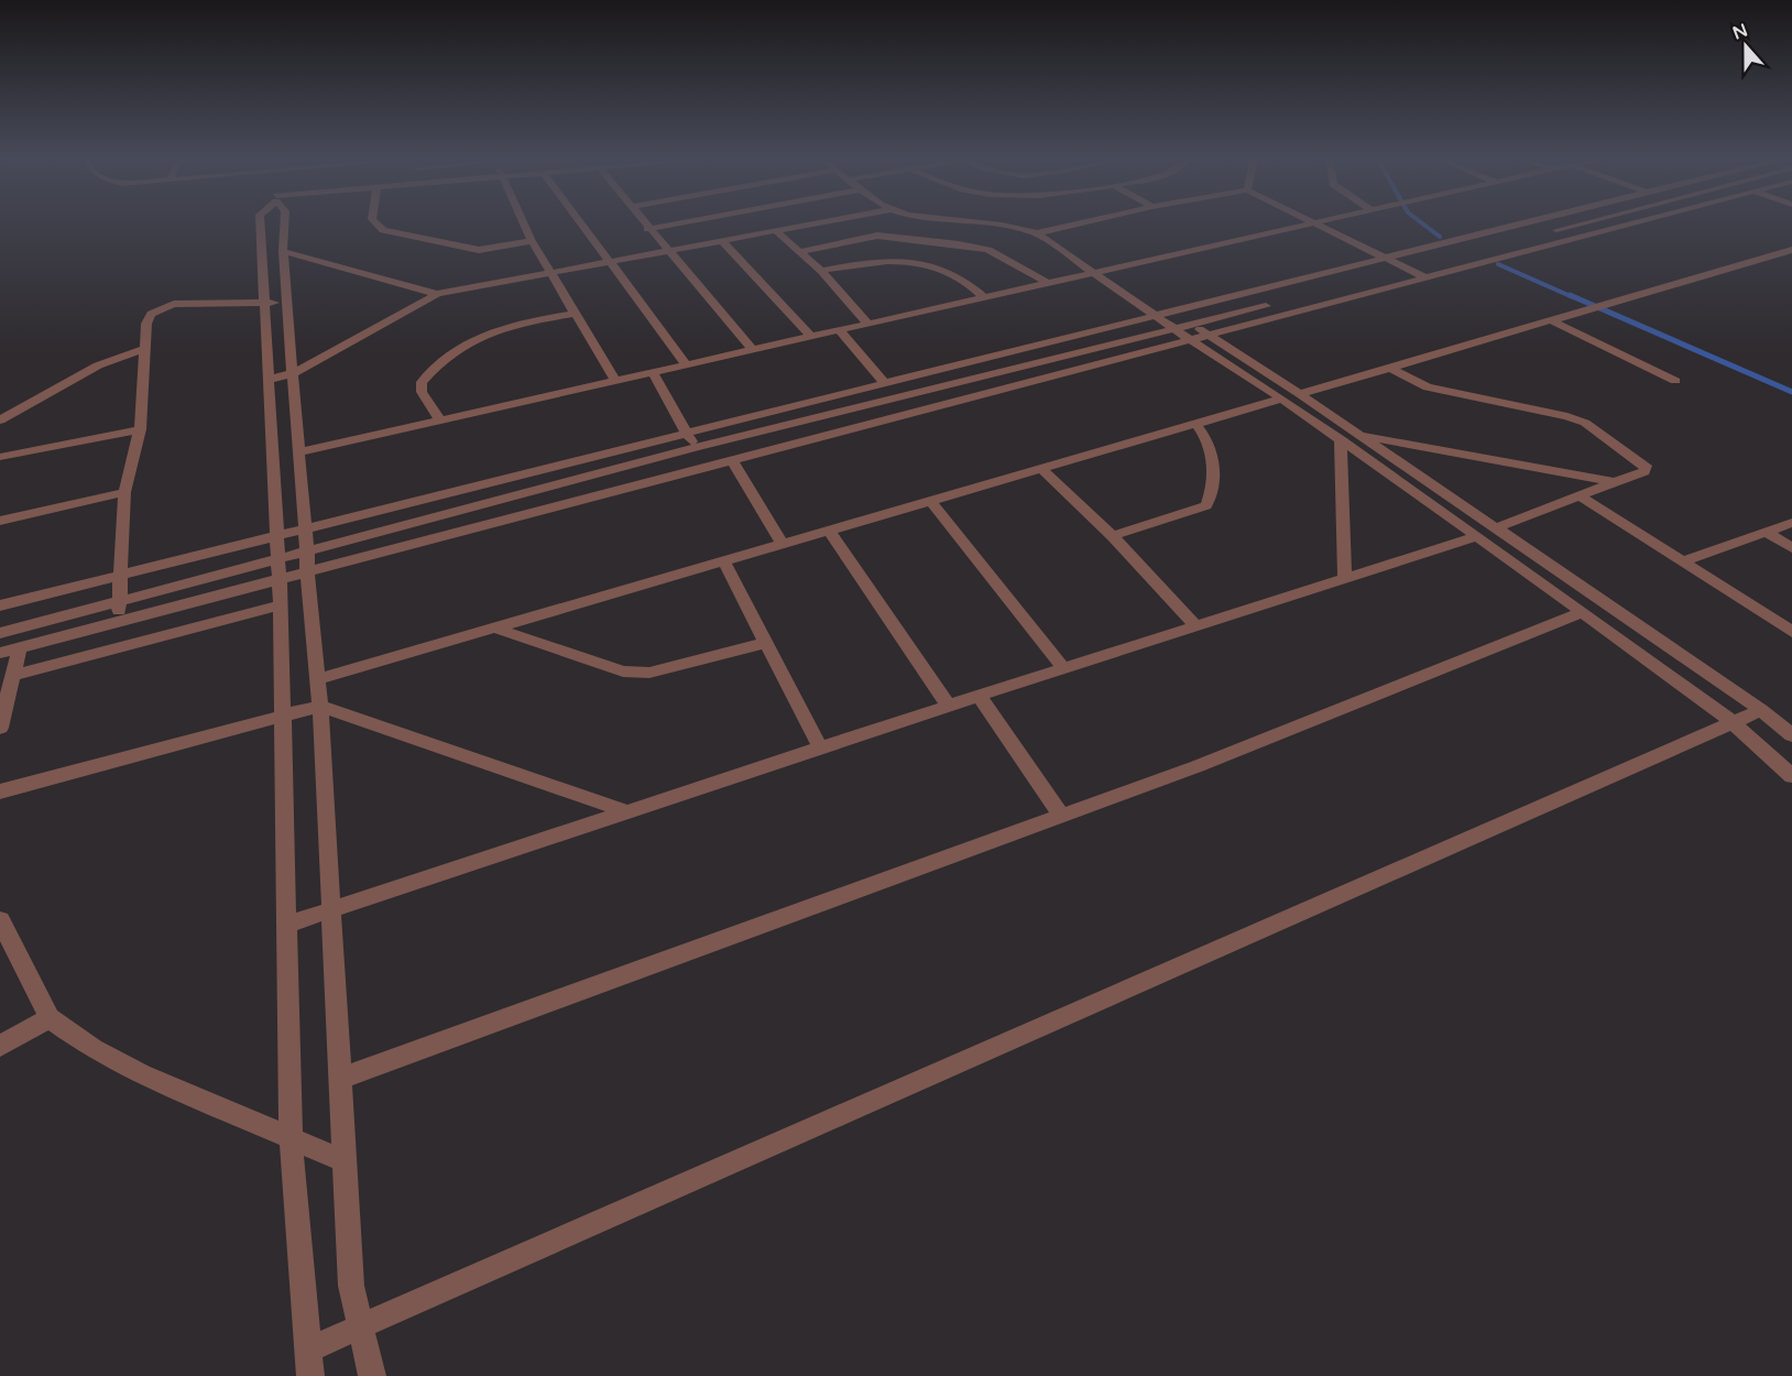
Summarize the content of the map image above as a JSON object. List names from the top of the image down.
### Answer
{
  "north": "top"
}
